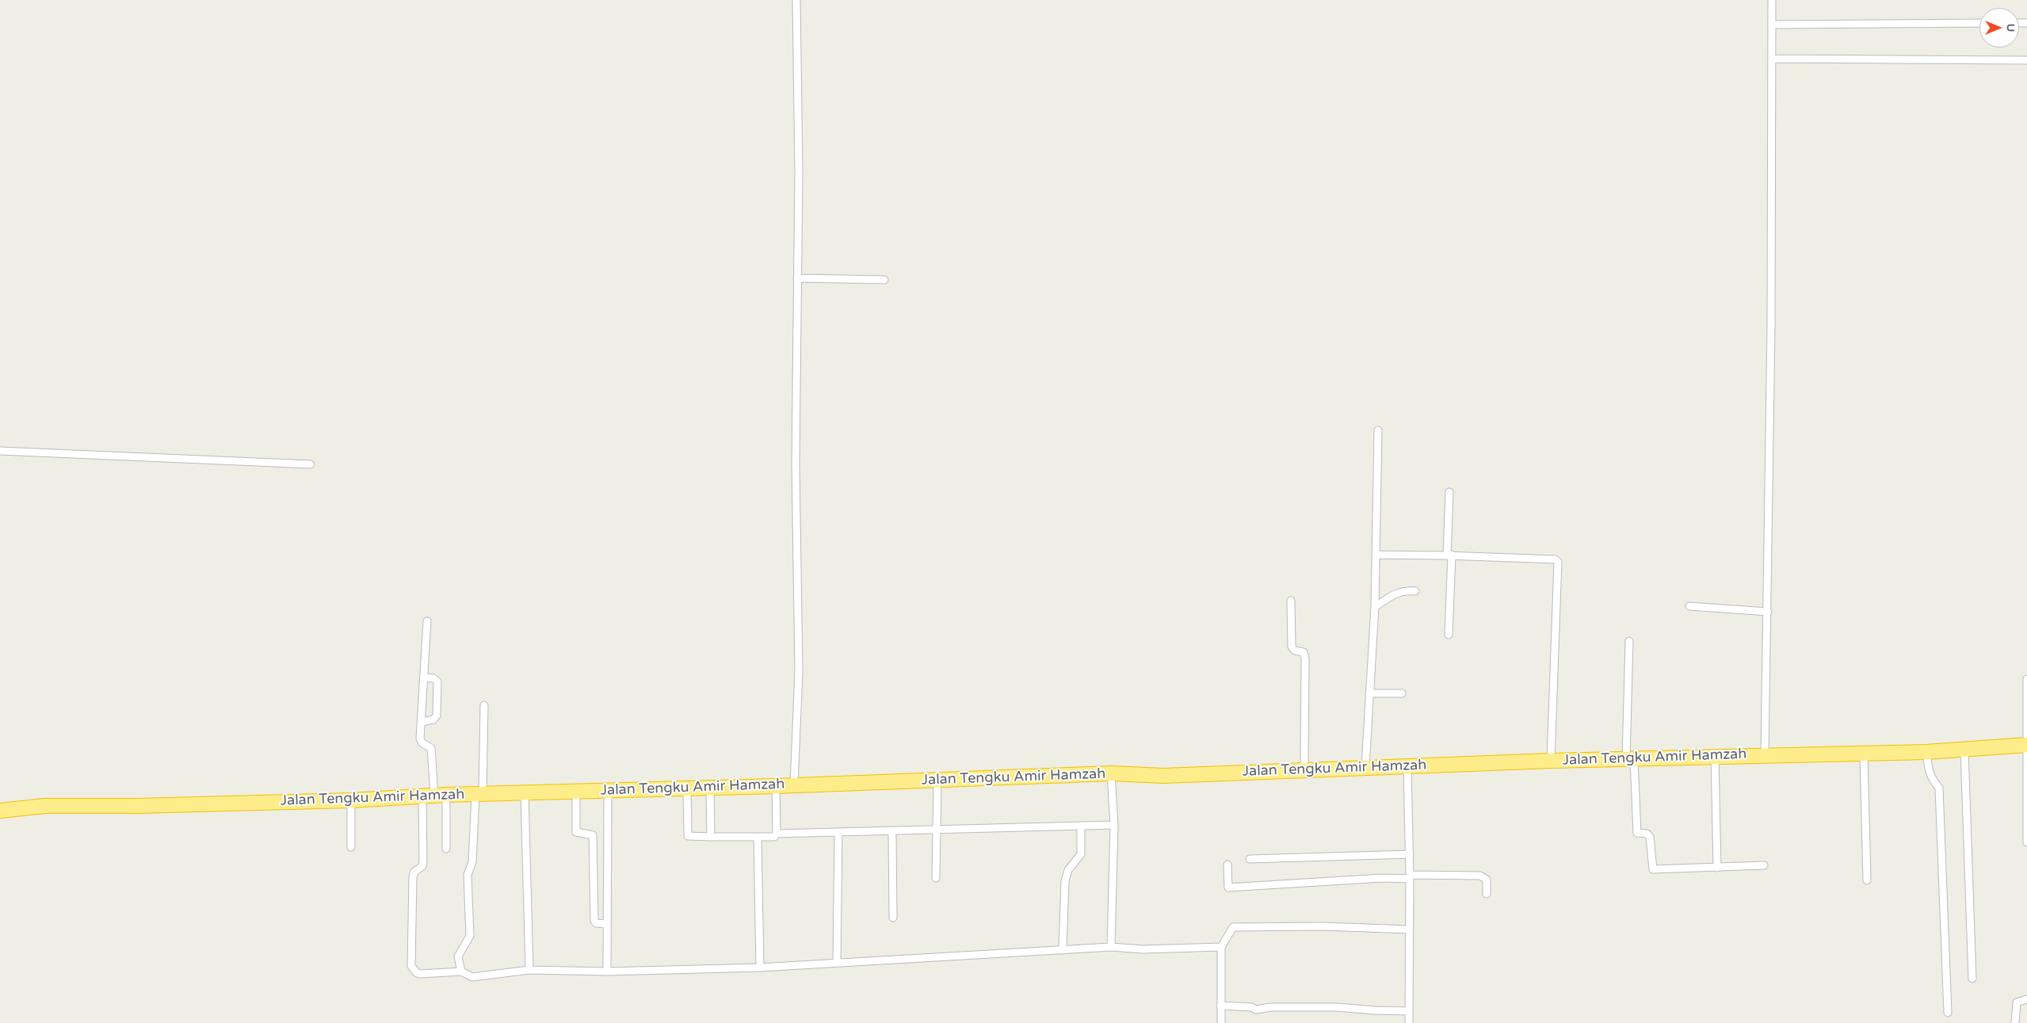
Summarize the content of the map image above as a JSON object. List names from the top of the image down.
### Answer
{
  "streets": {
    "highway": ["Jalan Tengku Amir Hamzah"]
  },
  "north": "right"
}
